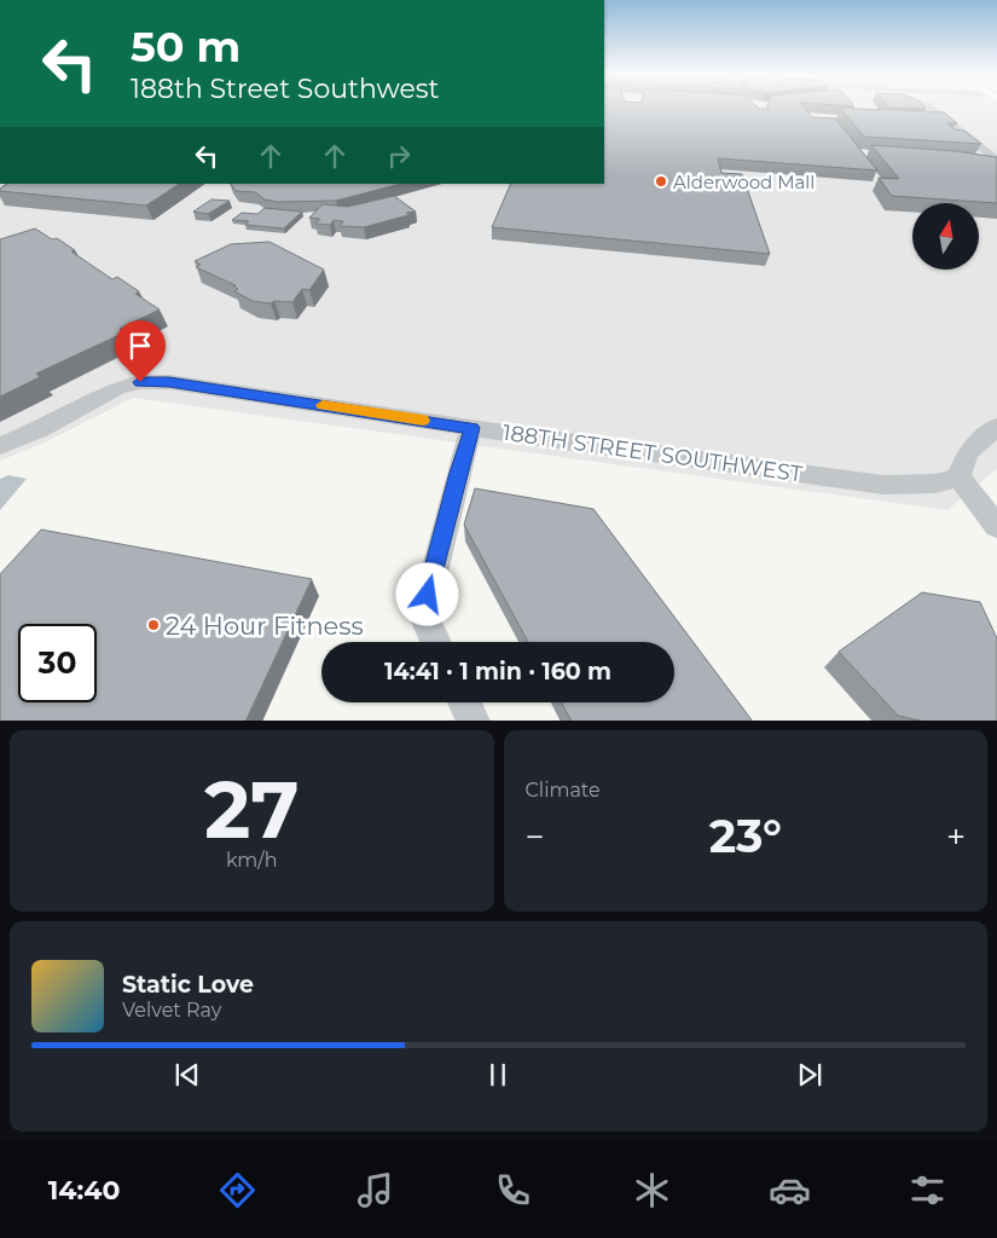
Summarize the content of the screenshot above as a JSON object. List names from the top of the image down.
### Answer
{
  "streets": {
    "street": ["188TH STREET SOUTHWEST"]
  },
  "places": ["Alderwood Mall", "24 Hour Fitness"],
  "north": "top",
  "page": {
    "turn": ["50 m", "188th Street Southwest"],
    "limit": "30",
    "trip": "14:41 · 1 min · 160 m",
    "tile": [
      ["27", "km/h"],
      "Climate"
    ],
    "heat": ["−", "23°", "+"],
    "song": ["Static Love", "Velvet Ray"],
    "tabs": "14:40"
  }
}
